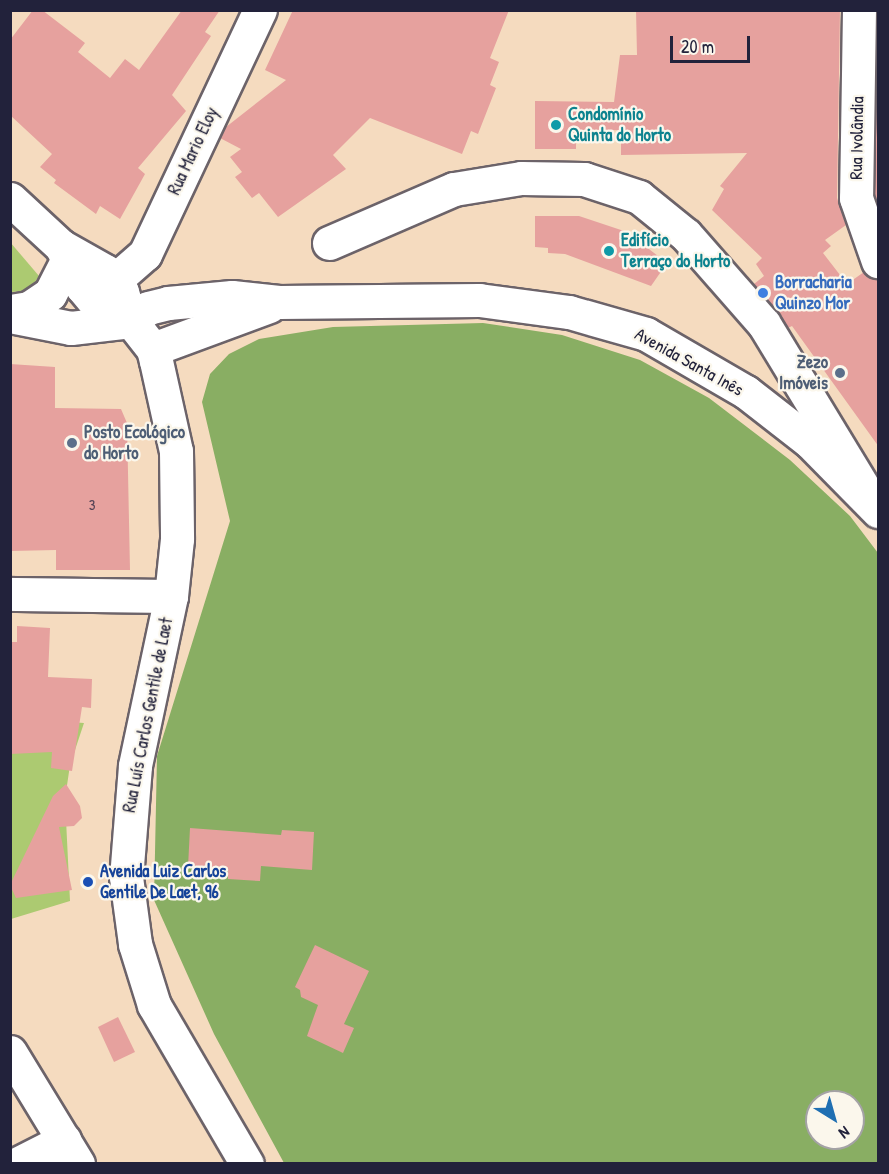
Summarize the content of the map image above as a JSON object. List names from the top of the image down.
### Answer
{
  "streets": {
    "main road": [
      "Rua Ivolândia",
      "Rua Mario Eloy",
      "Avenida Santa Inês",
      "Rua Luís Carlos Gentile de Laet"
    ]
  },
  "crossings": [
    ["Avenida Santa Inês", "Rua Luís Carlos Gentile de Laet"]
  ],
  "places": [
    "Condomínio Quinta do Horto",
    "Edifício Terraço do Horto",
    "Borracharia Quinzo Mor",
    "Zezo Imóveis",
    "Posto Ecológico do Horto",
    "Avenida Luiz Carlos Gentile De Laet, 96"
  ],
  "house_numbers": ["3"],
  "scale_bar": "20 m",
  "north": "bottom right"
}
